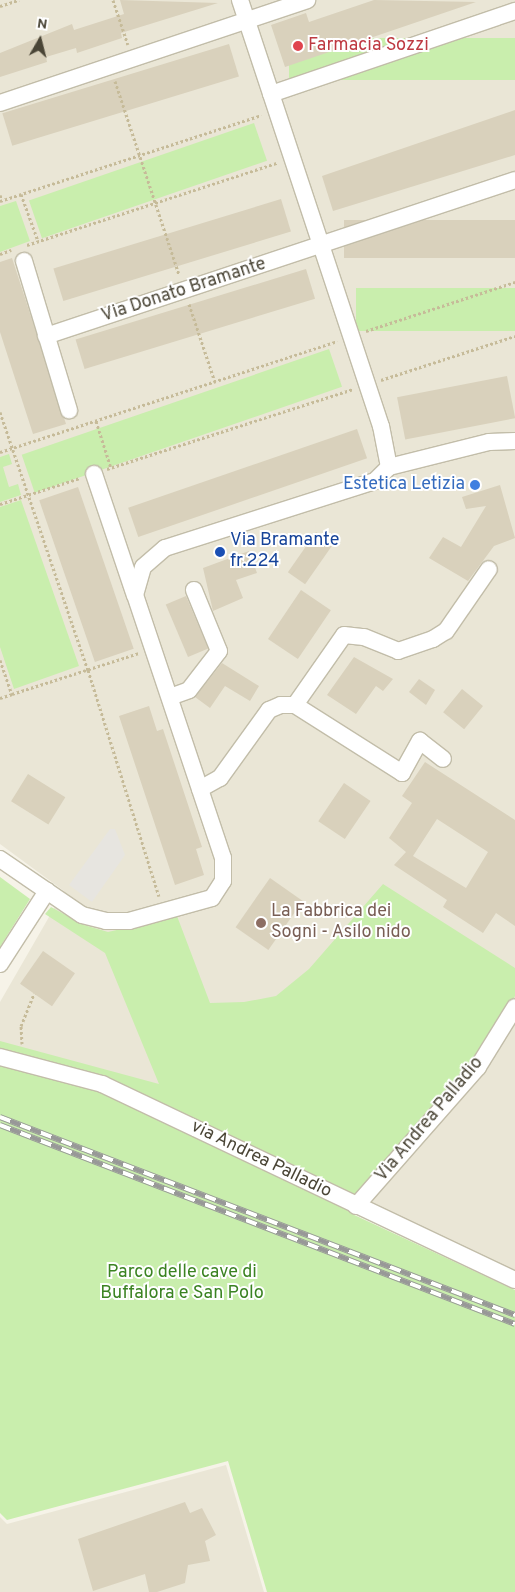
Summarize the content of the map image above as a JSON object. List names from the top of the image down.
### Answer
{
  "streets": {
    "street": ["Via Donato Bramante", "Via Andrea Palladio", "via Andrea Palladio"]
  },
  "crossings": [
    ["Via Andrea Palladio", "via Andrea Palladio"]
  ],
  "parks": ["Parco delle cave di Buffalora e San Polo"],
  "places": [
    "Farmacia Sozzi",
    "Estetica Letizia",
    "Via Bramante fr.224",
    "La Fabbrica dei Sogni - Asilo nido"
  ],
  "north": "top"
}
